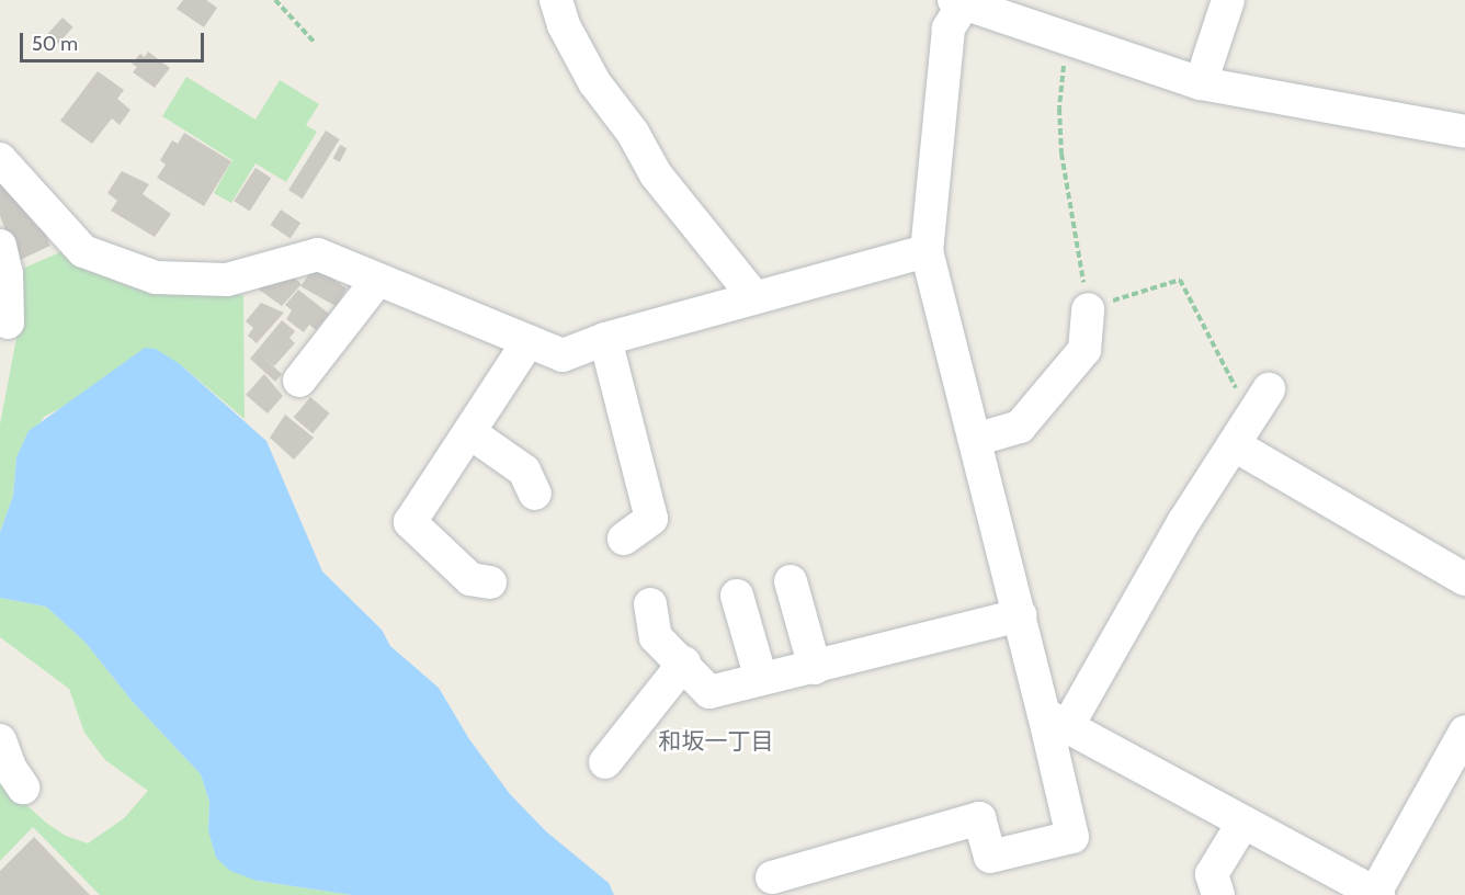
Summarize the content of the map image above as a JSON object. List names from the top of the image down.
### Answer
{
  "districts": ["和坂一丁目"],
  "scale_bar": "50 m"
}
